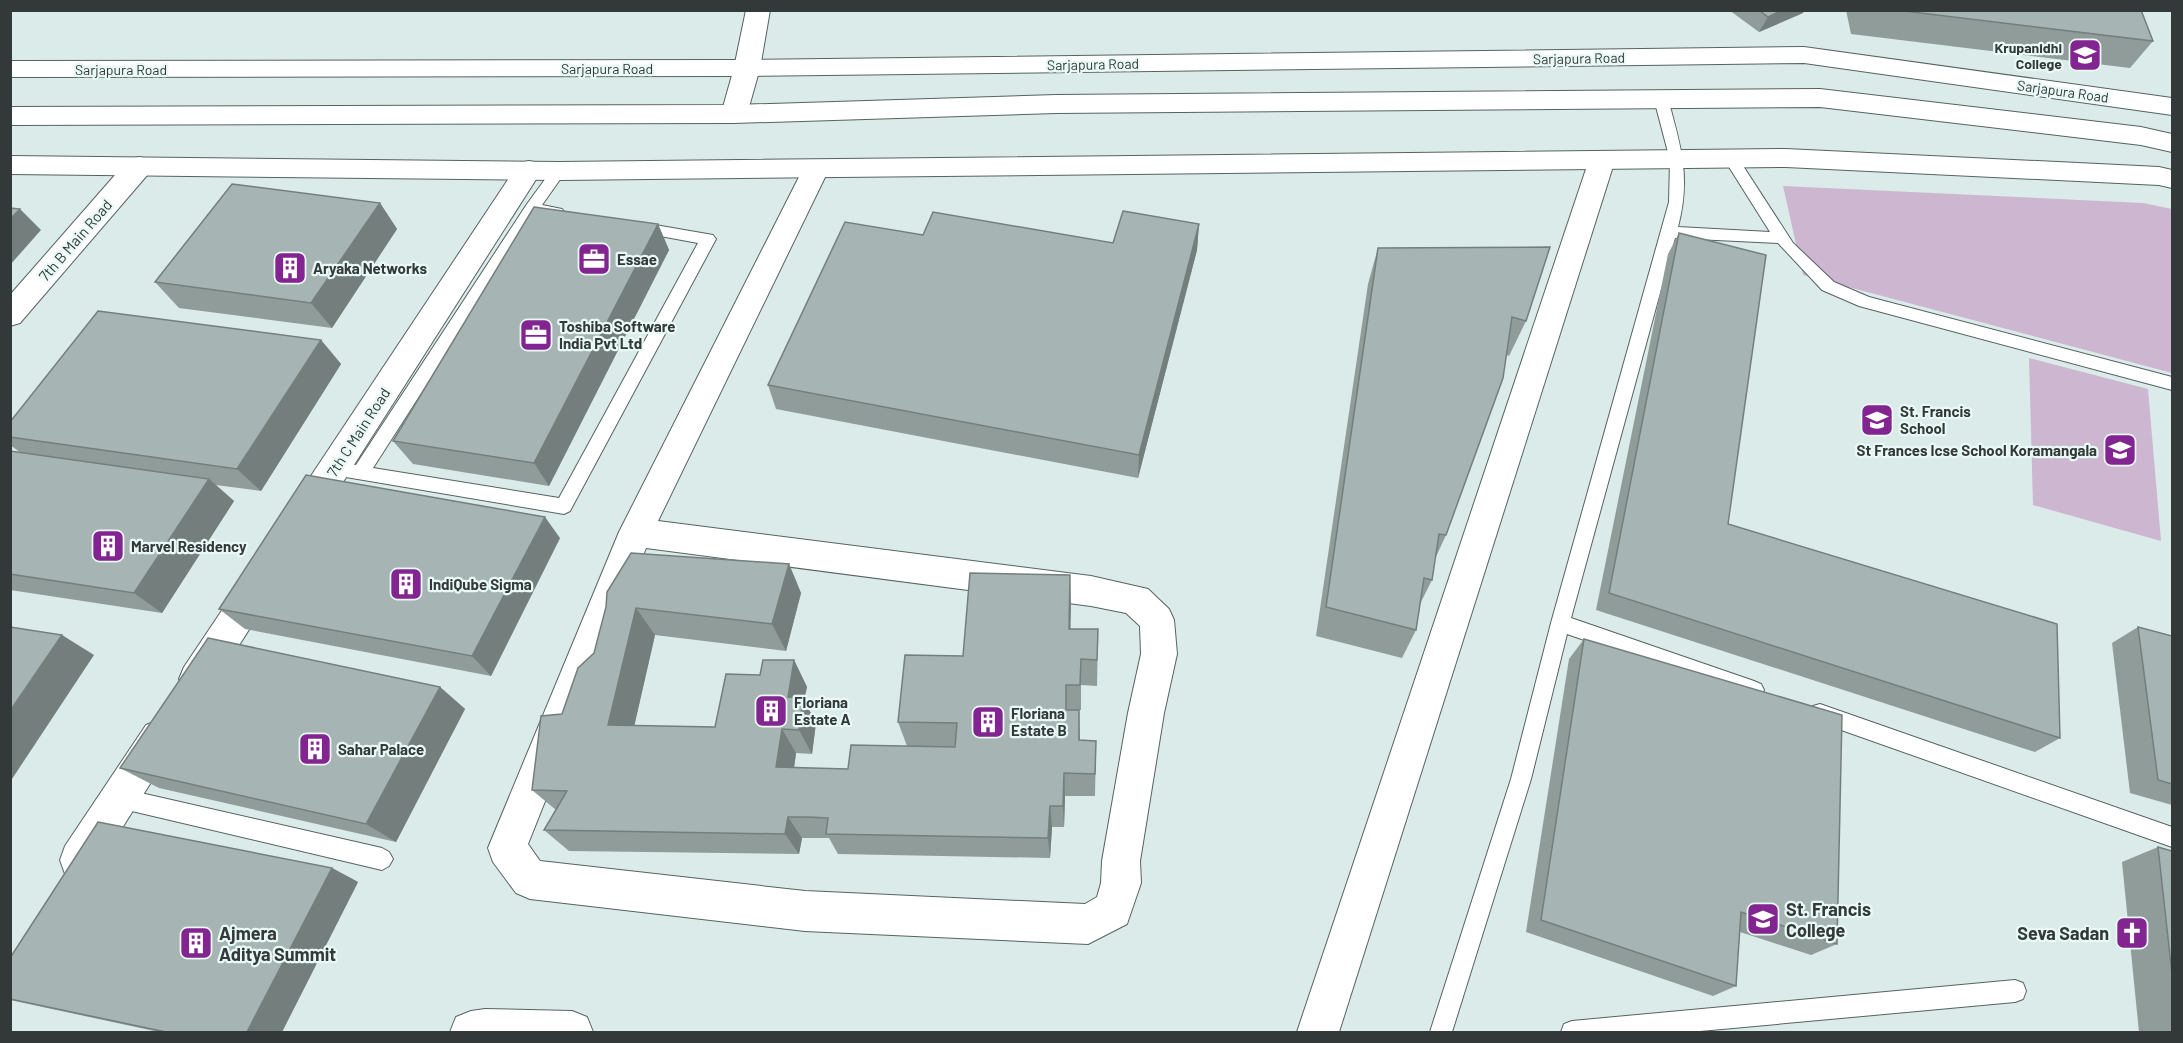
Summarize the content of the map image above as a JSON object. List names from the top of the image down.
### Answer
{
  "streets": {
    "street": ["Sarjapura Road", "7th B Main Road", "7th C Main Road"]
  },
  "places": {
    "school or university": [
      "Krupanidhi College",
      "St. Francis School",
      "St Frances Icse School Koramangala",
      "St. Francis College"
    ],
    "office": ["Essae", "Toshiba Software India Pvt Ltd"],
    "building": [
      "Aryaka Networks",
      "Marvel Residency",
      "IndiQube Sigma",
      "Floriana Estate A",
      "Floriana Estate B",
      "Sahar Palace",
      "Ajmera Aditya Summit"
    ],
    "church": ["Seva Sadan"]
  }
}
